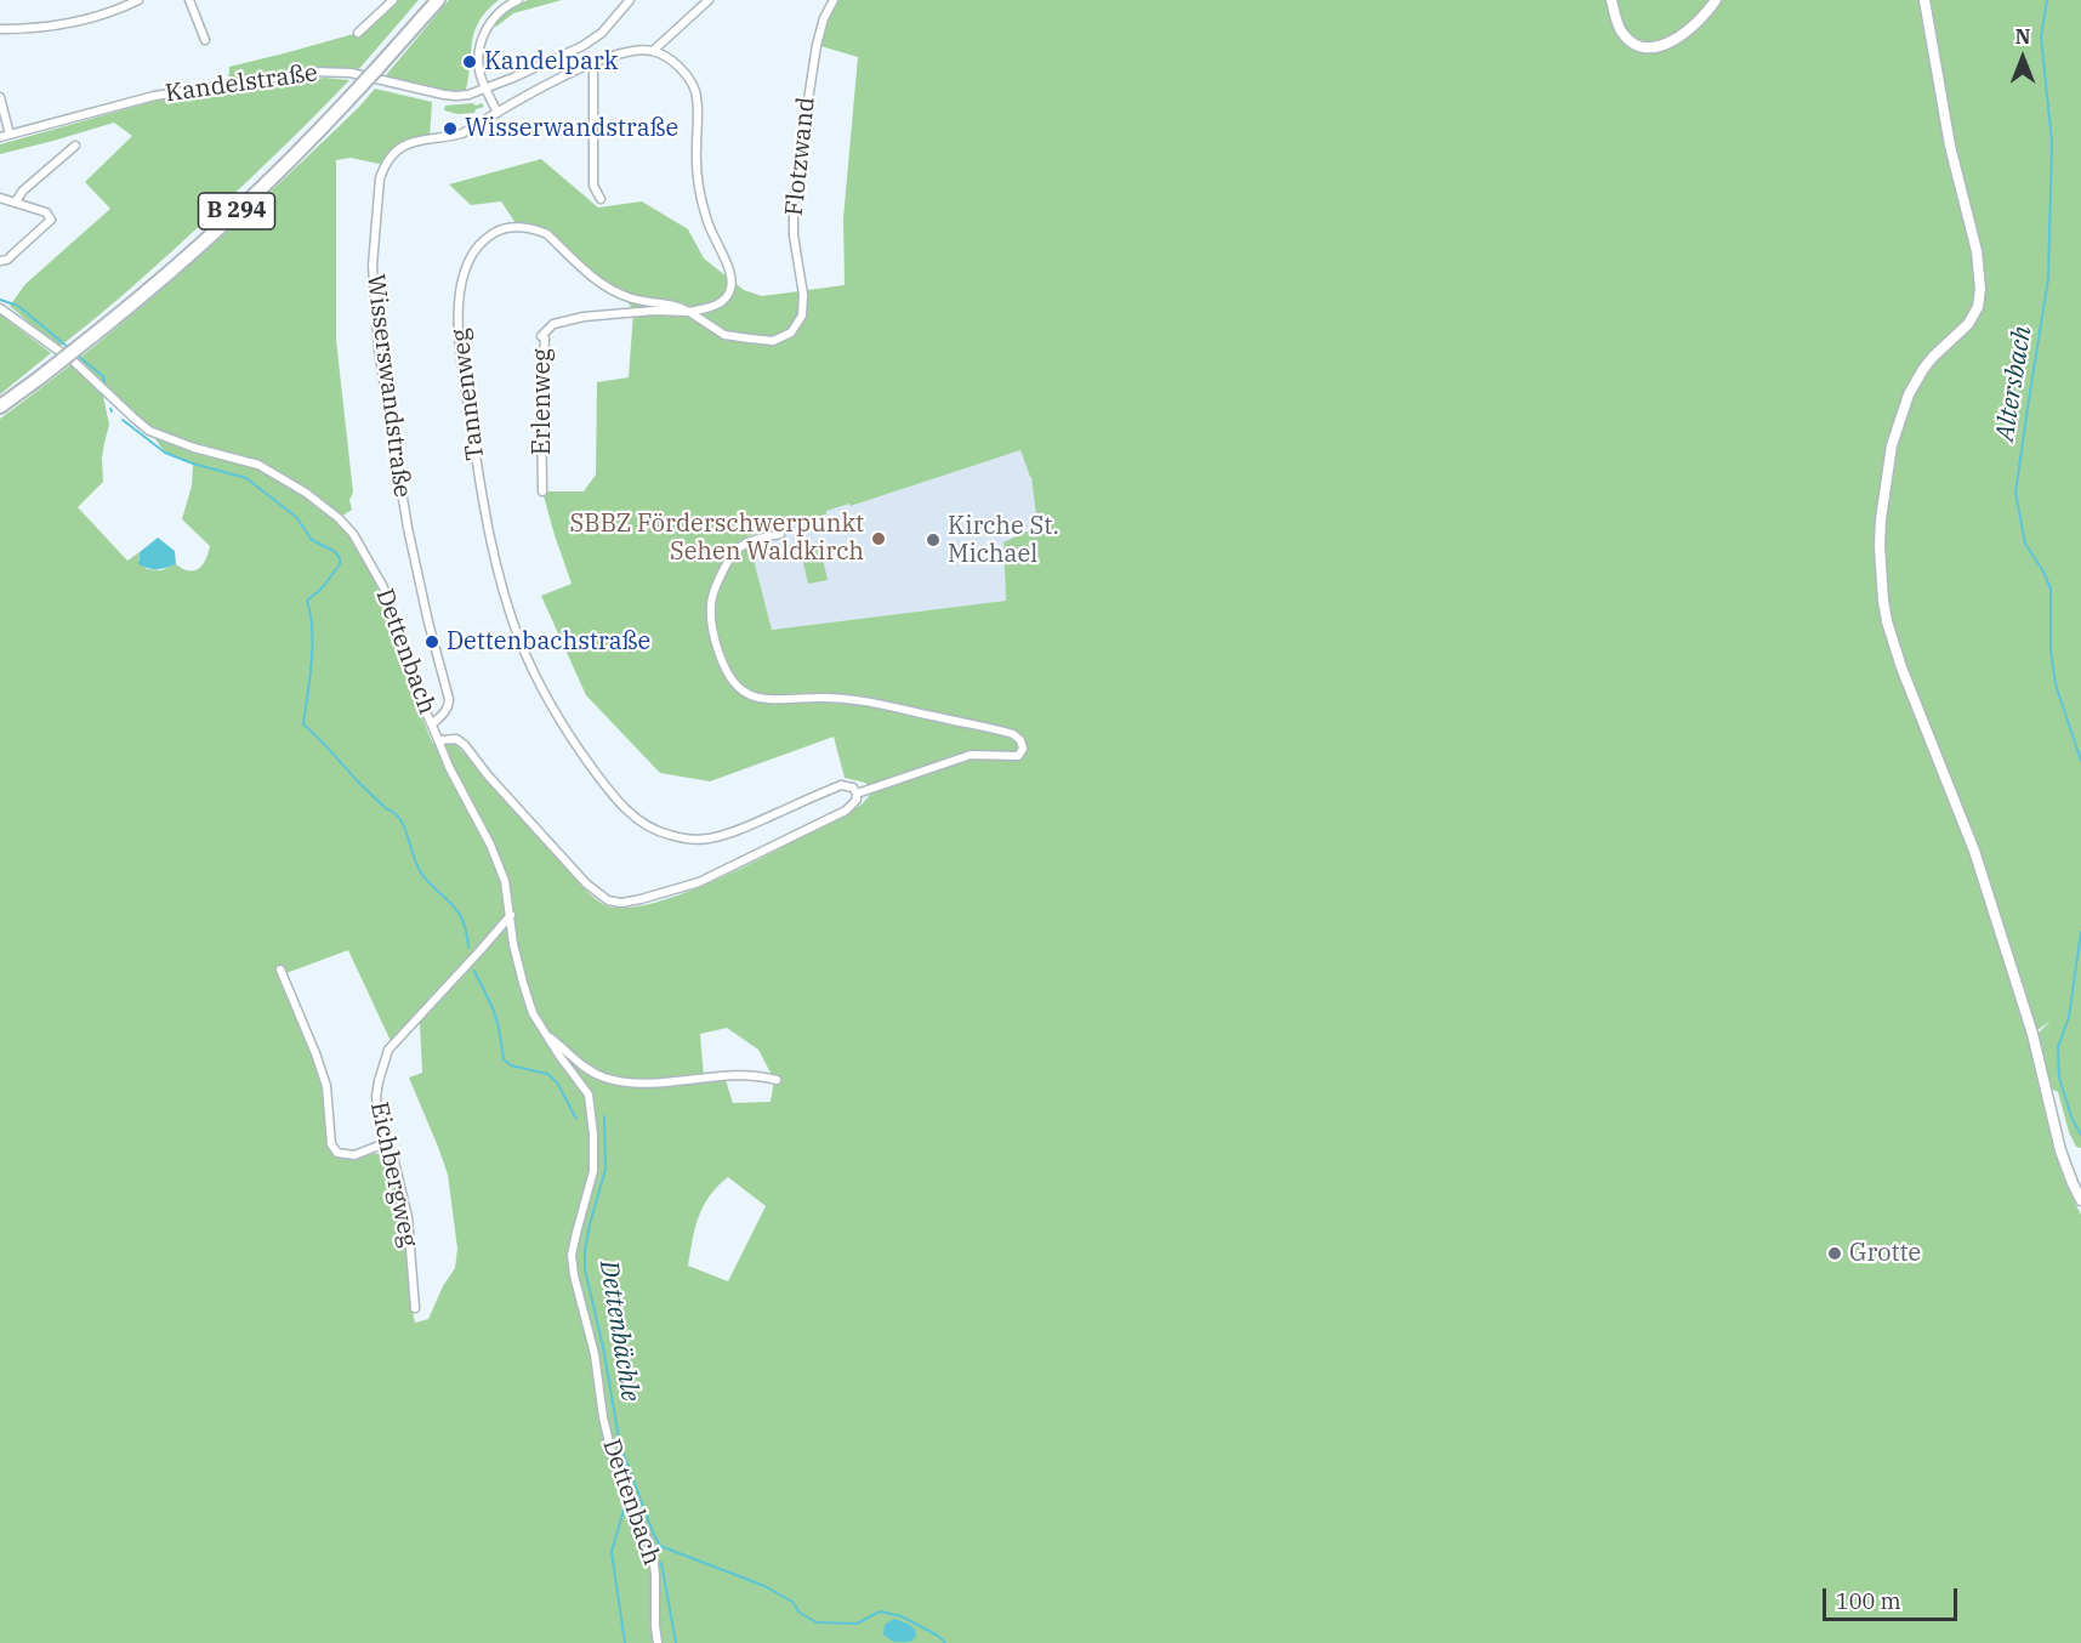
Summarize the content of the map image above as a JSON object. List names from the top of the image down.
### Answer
{
  "streets": {
    "highway": ["B 294"],
    "street": [
      "Kandelstraße",
      "Flotzwand",
      "Wisserswandstraße",
      "Tannenweg",
      "Erlenweg",
      "Dettenbach",
      "Eichbergweg"
    ]
  },
  "crossings": [
    ["Flotzwand", "Tannenweg"],
    ["Flotzwand", "Erlenweg"],
    ["Wisserswandstraße", "Dettenbach"],
    ["Tannenweg", "Erlenweg"],
    ["Dettenbach", "Eichbergweg"]
  ],
  "water": ["Altersbach", "Dettenbächle"],
  "places": [
    "Kandelpark",
    "Wisserwandstraße",
    "SBBZ Förderschwerpunkt Sehen Waldkirch",
    "Kirche St. Michael",
    "Dettenbachstraße",
    "Grotte"
  ],
  "scale_bar": "100 m",
  "north": "top"
}
